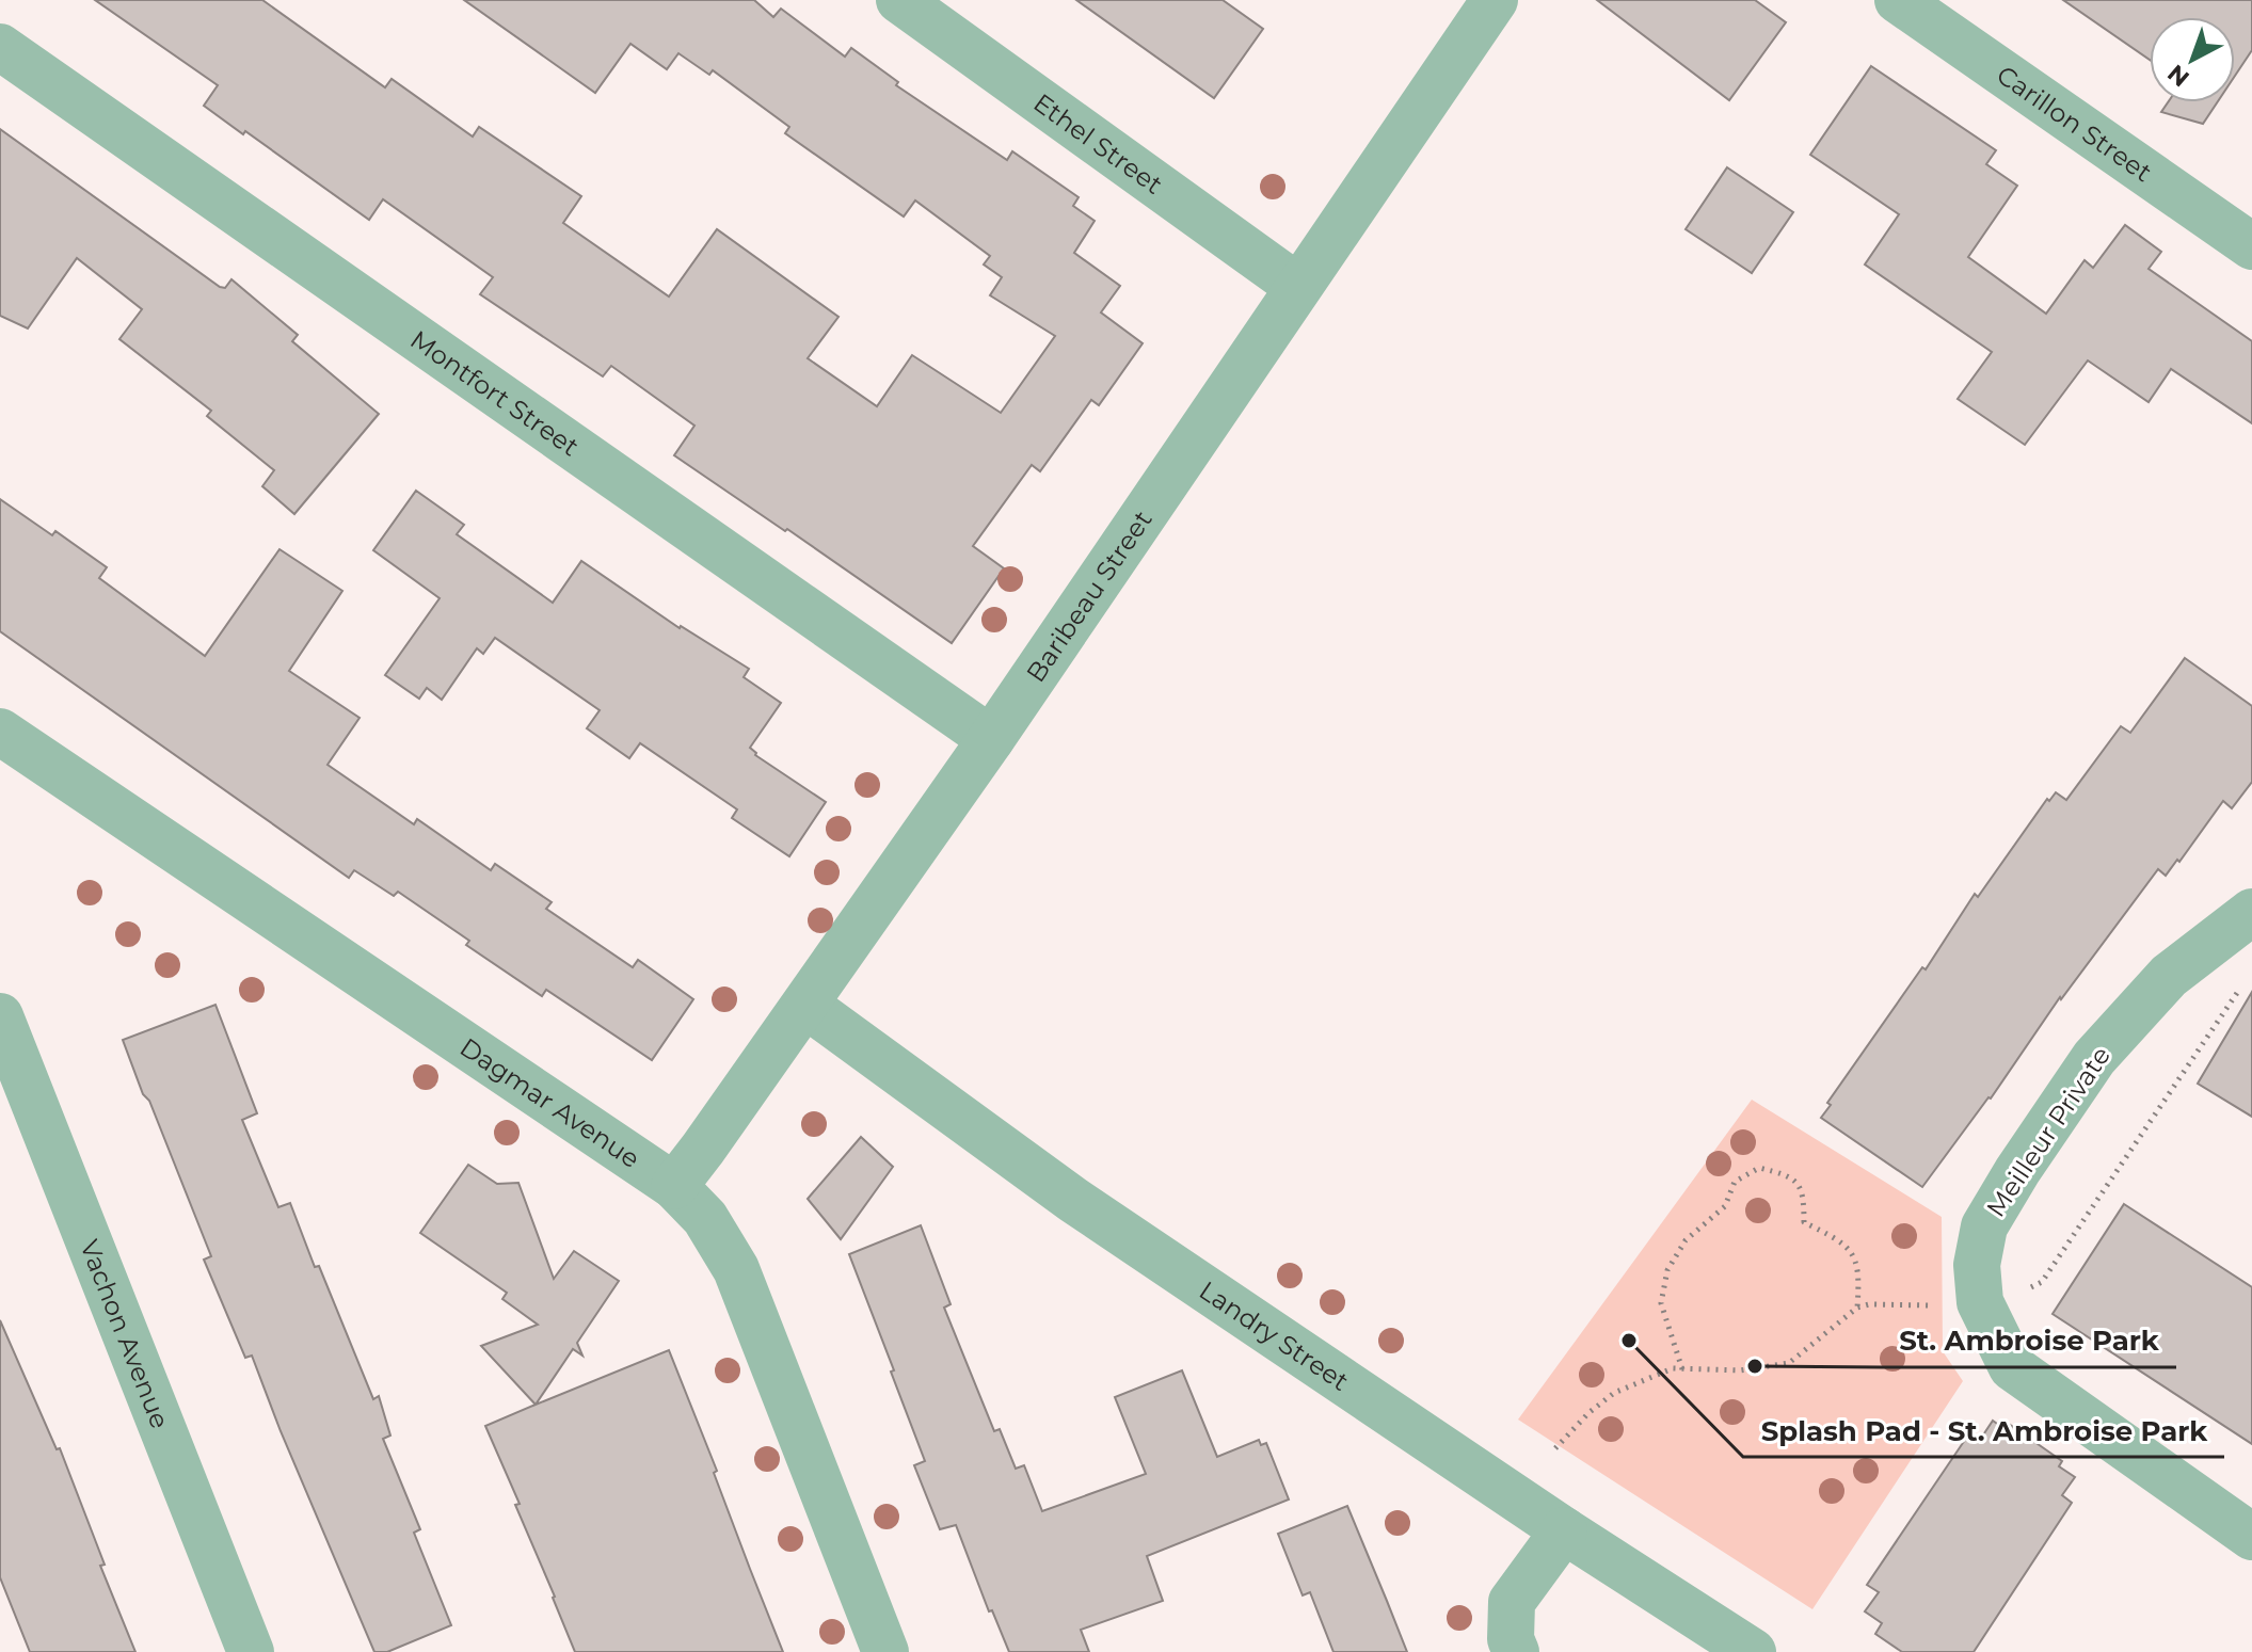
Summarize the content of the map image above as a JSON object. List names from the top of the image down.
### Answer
{
  "streets": {
    "street": [
      "Carillon Street",
      "Ethel Street",
      "Montfort Street",
      "Baribeau Street",
      "Dagmar Avenue",
      "Meilleur Private",
      "Vachon Avenue",
      "Landry Street"
    ]
  },
  "crossings": [
    ["Ethel Street", "Baribeau Street"],
    ["Montfort Street", "Baribeau Street"],
    ["Baribeau Street", "Dagmar Avenue"],
    ["Baribeau Street", "Landry Street"]
  ],
  "places": ["Splash Pad - St. Ambroise Park", "St. Ambroise Park"],
  "north": "bottom left"
}
